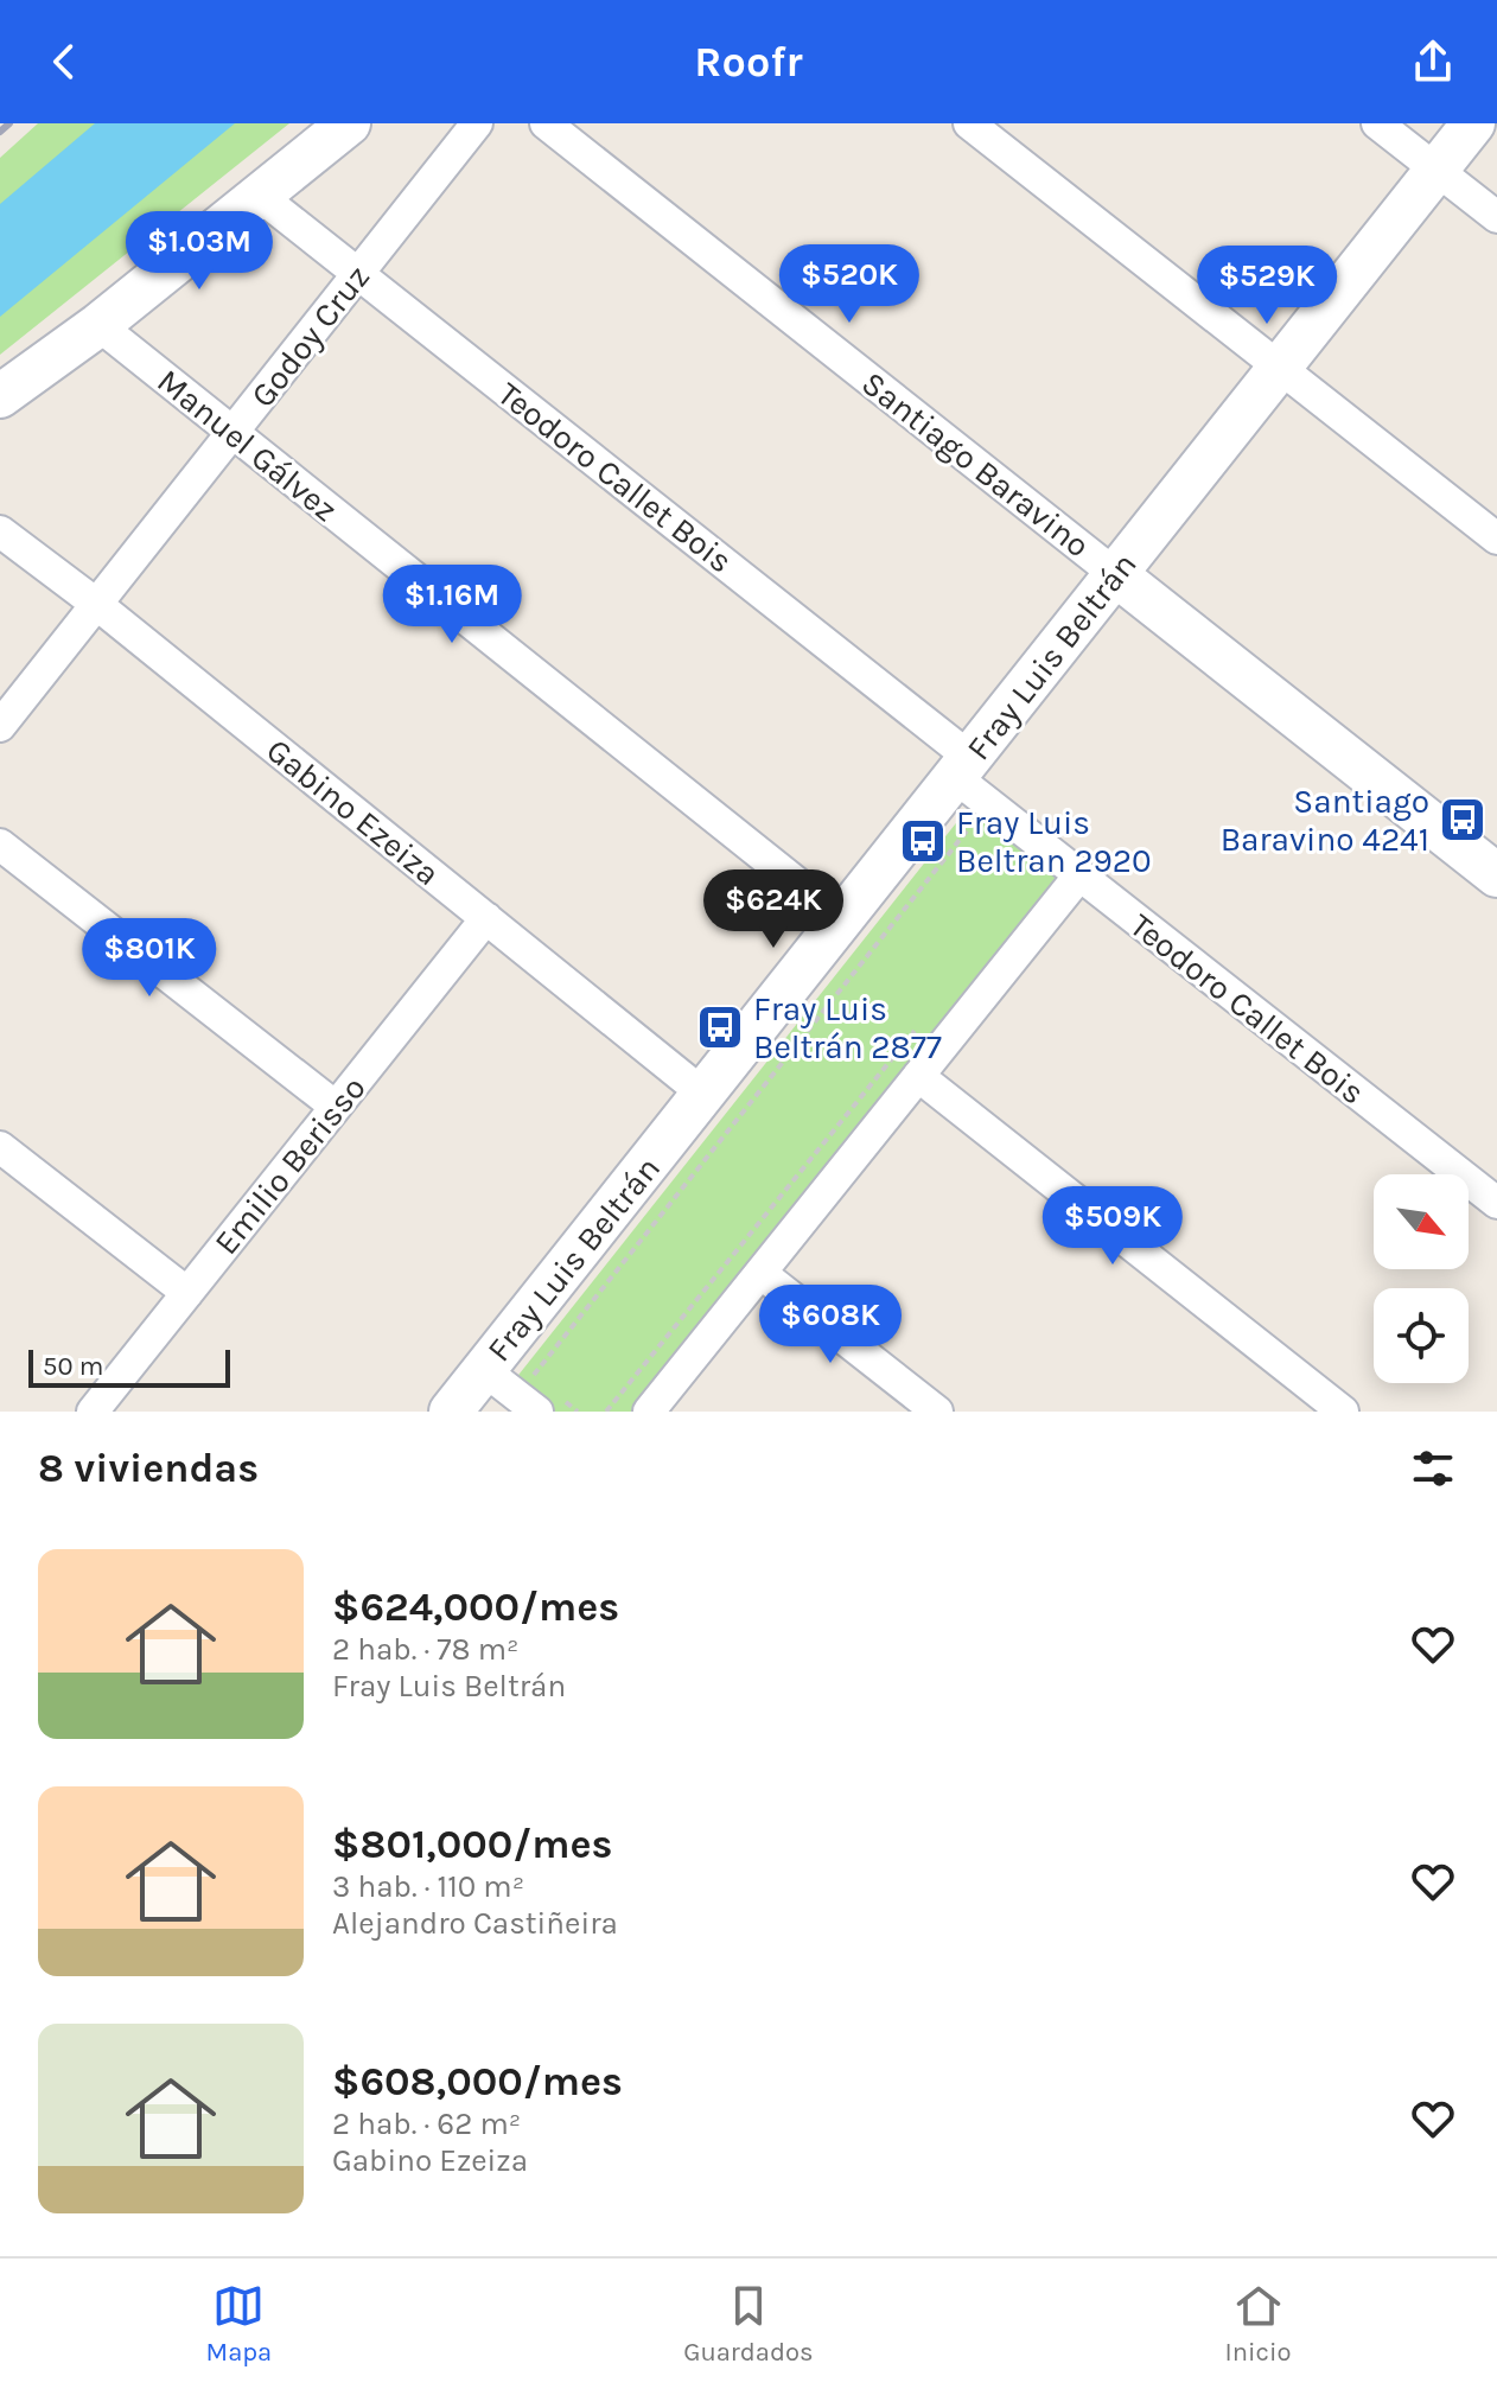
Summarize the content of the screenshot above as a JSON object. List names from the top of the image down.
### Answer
{
  "streets": {
    "main road": ["Santiago Baravino", "Fray Luis Beltrán"],
    "street": [
      "Godoy Cruz",
      "Manuel Gálvez",
      "Teodoro Callet Bois",
      "Gabino Ezeiza",
      "Emilio Berisso"
    ]
  },
  "crossings": [
    ["Godoy Cruz", "Manuel Gálvez"],
    ["Godoy Cruz", "Teodoro Callet Bois"],
    ["Godoy Cruz", "Gabino Ezeiza"],
    ["Manuel Gálvez", "Fray Luis Beltrán"],
    ["Santiago Baravino", "Fray Luis Beltrán"],
    ["Teodoro Callet Bois", "Fray Luis Beltrán"],
    ["Fray Luis Beltrán", "Gabino Ezeiza"],
    ["Gabino Ezeiza", "Emilio Berisso"]
  ],
  "places": {
    "bus stop": ["Santiago Baravino 4241", "Fray Luis Beltran 2920", "Fray Luis Beltrán 2877"]
  },
  "scale_bar": "50 m",
  "north": "bottom right",
  "page": {
    "header": "Roofr",
    "price": [
      "$1.03M",
      "$520K",
      "$529K",
      "$1.16M",
      "$624K",
      "$801K",
      "$509K",
      "$608K"
    ],
    "scale": "50 m",
    "heading": "8 viviendas",
    "list": [
      {
        "name": "$624,000/mes",
        "note": "2 hab. · 78 m² · Fray Luis Beltrán"
      },
      {
        "name": "$801,000/mes",
        "note": "3 hab. · 110 m² · Alejandro Castiñeira"
      },
      {
        "name": "$608,000/mes",
        "note": "2 hab. · 62 m² · Gabino Ezeiza"
      }
    ],
    "tabs": ["Mapa", "Guardados", "Inicio"]
  }
}
